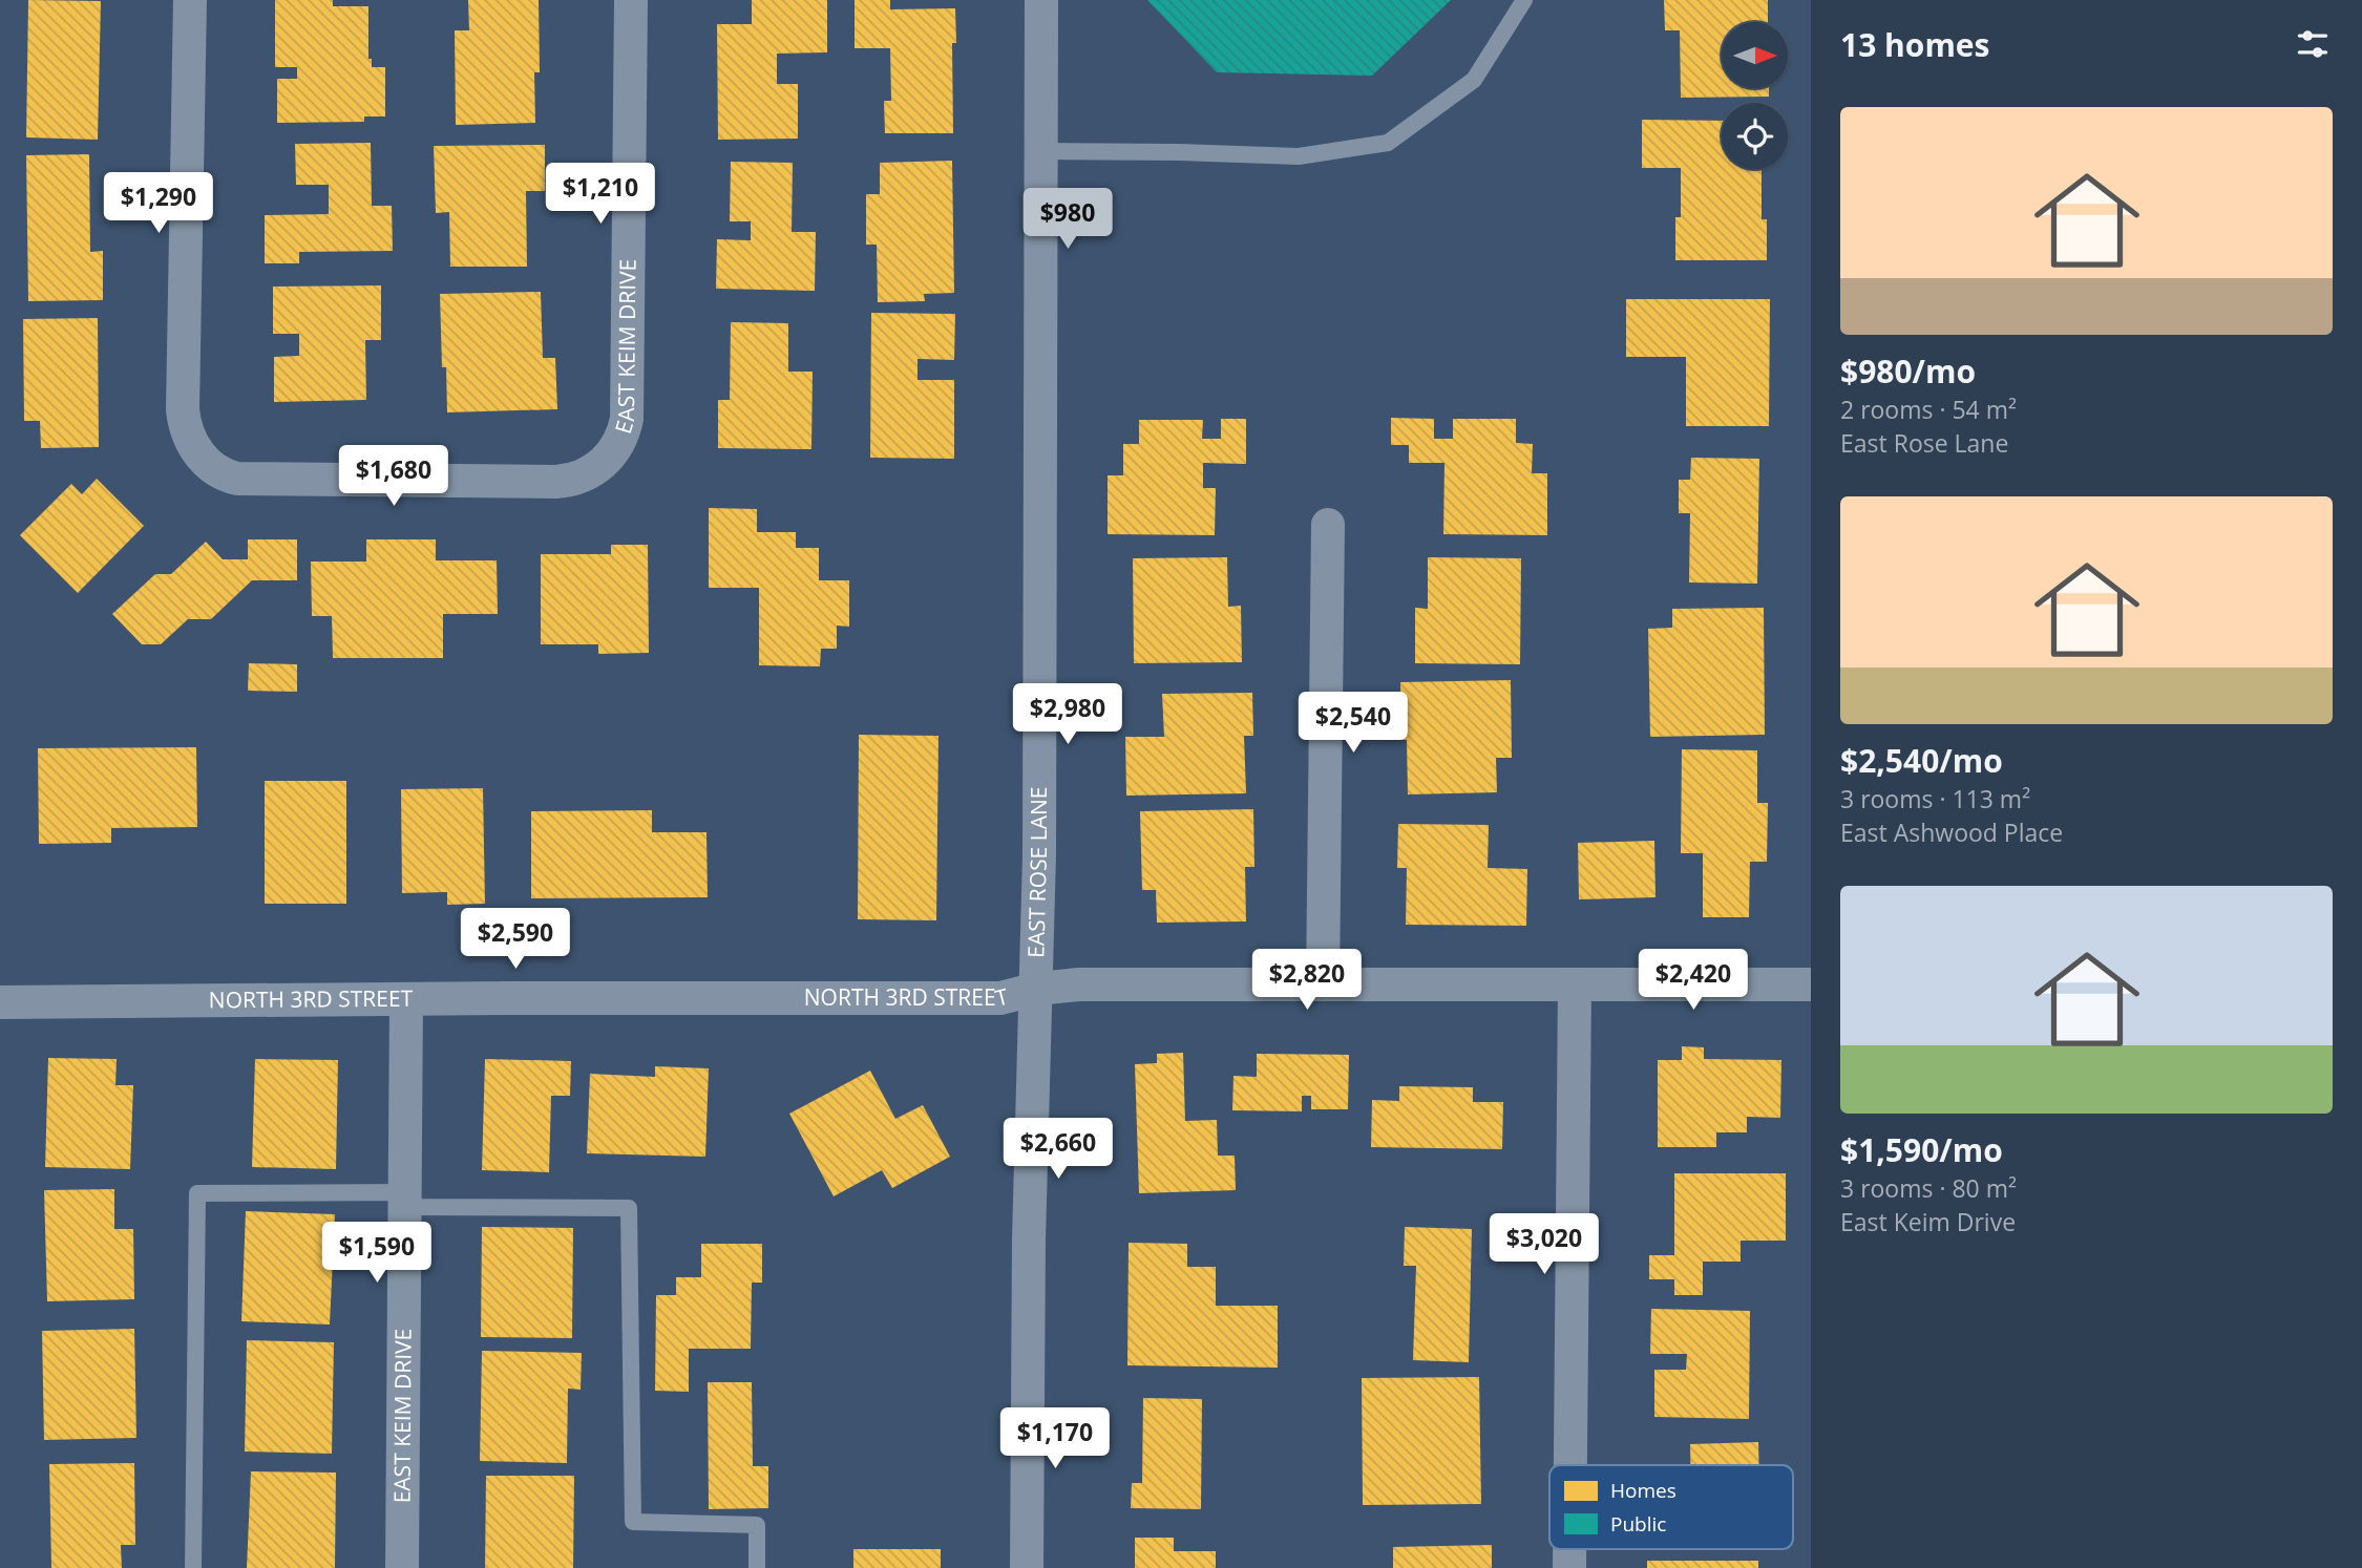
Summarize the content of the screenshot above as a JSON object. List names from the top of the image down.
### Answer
{
  "streets": {
    "street": ["EAST KEIM DRIVE", "EAST ROSE LANE", "NORTH 3RD STREET"]
  },
  "crossings": [
    ["EAST KEIM DRIVE", "NORTH 3RD STREET"],
    ["EAST ROSE LANE", "NORTH 3RD STREET"]
  ],
  "legend": ["Homes", "Public"],
  "north": "right",
  "page": {
    "heading": "13 homes",
    "list": [
      {
        "name": "$980/mo",
        "note": "2 rooms · 54 m² · East Rose Lane"
      },
      {
        "name": "$2,540/mo",
        "note": "3 rooms · 113 m² · East Ashwood Place"
      },
      {
        "name": "$1,590/mo",
        "note": "3 rooms · 80 m² · East Keim Drive"
      }
    ],
    "price": [
      "$1,210",
      "$1,290",
      "$980",
      "$1,680",
      "$2,980",
      "$2,540",
      "$2,590",
      "$2,820",
      "$2,420",
      "$2,660",
      "$3,020",
      "$1,590",
      "$1,170"
    ]
  }
}
